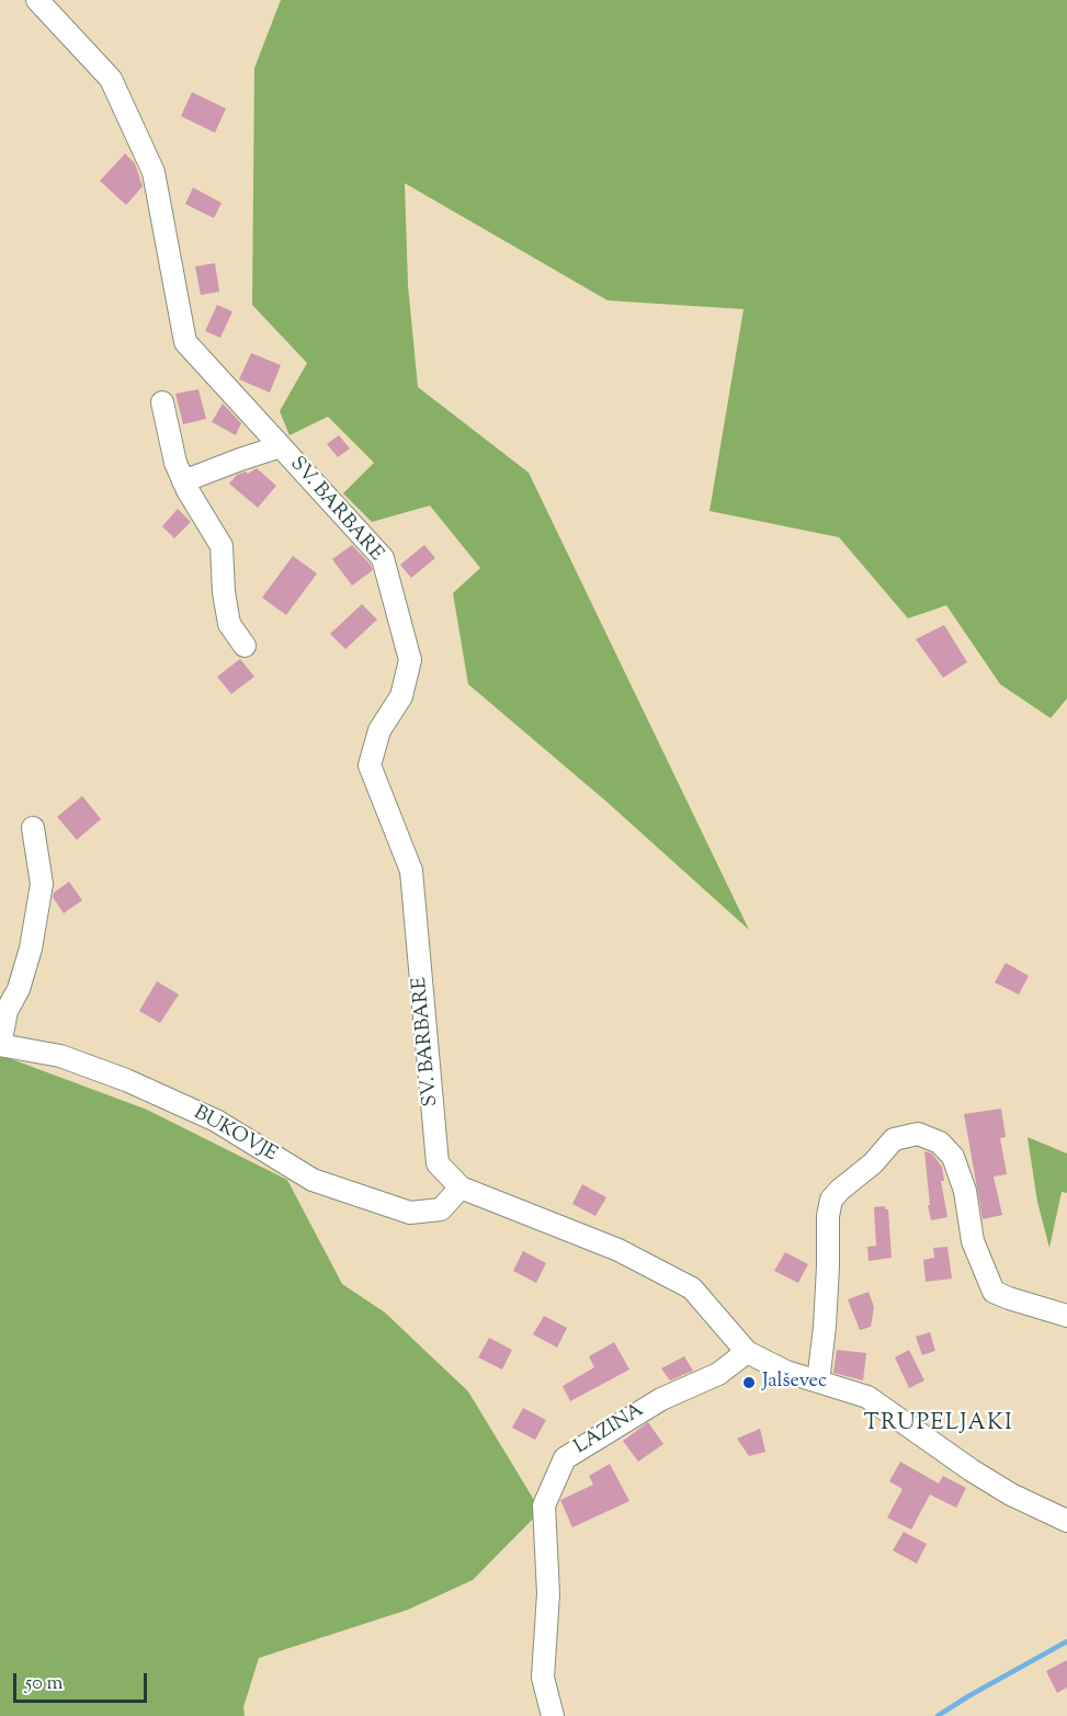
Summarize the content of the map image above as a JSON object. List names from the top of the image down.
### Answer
{
  "streets": {
    "street": ["SV. BARBARE", "BUKOVJE", "LAZINA"]
  },
  "crossings": [
    ["SV. BARBARE", "BUKOVJE"]
  ],
  "districts": ["TRUPELJAKI"],
  "places": ["Jalševec"],
  "scale_bar": "50 m"
}
